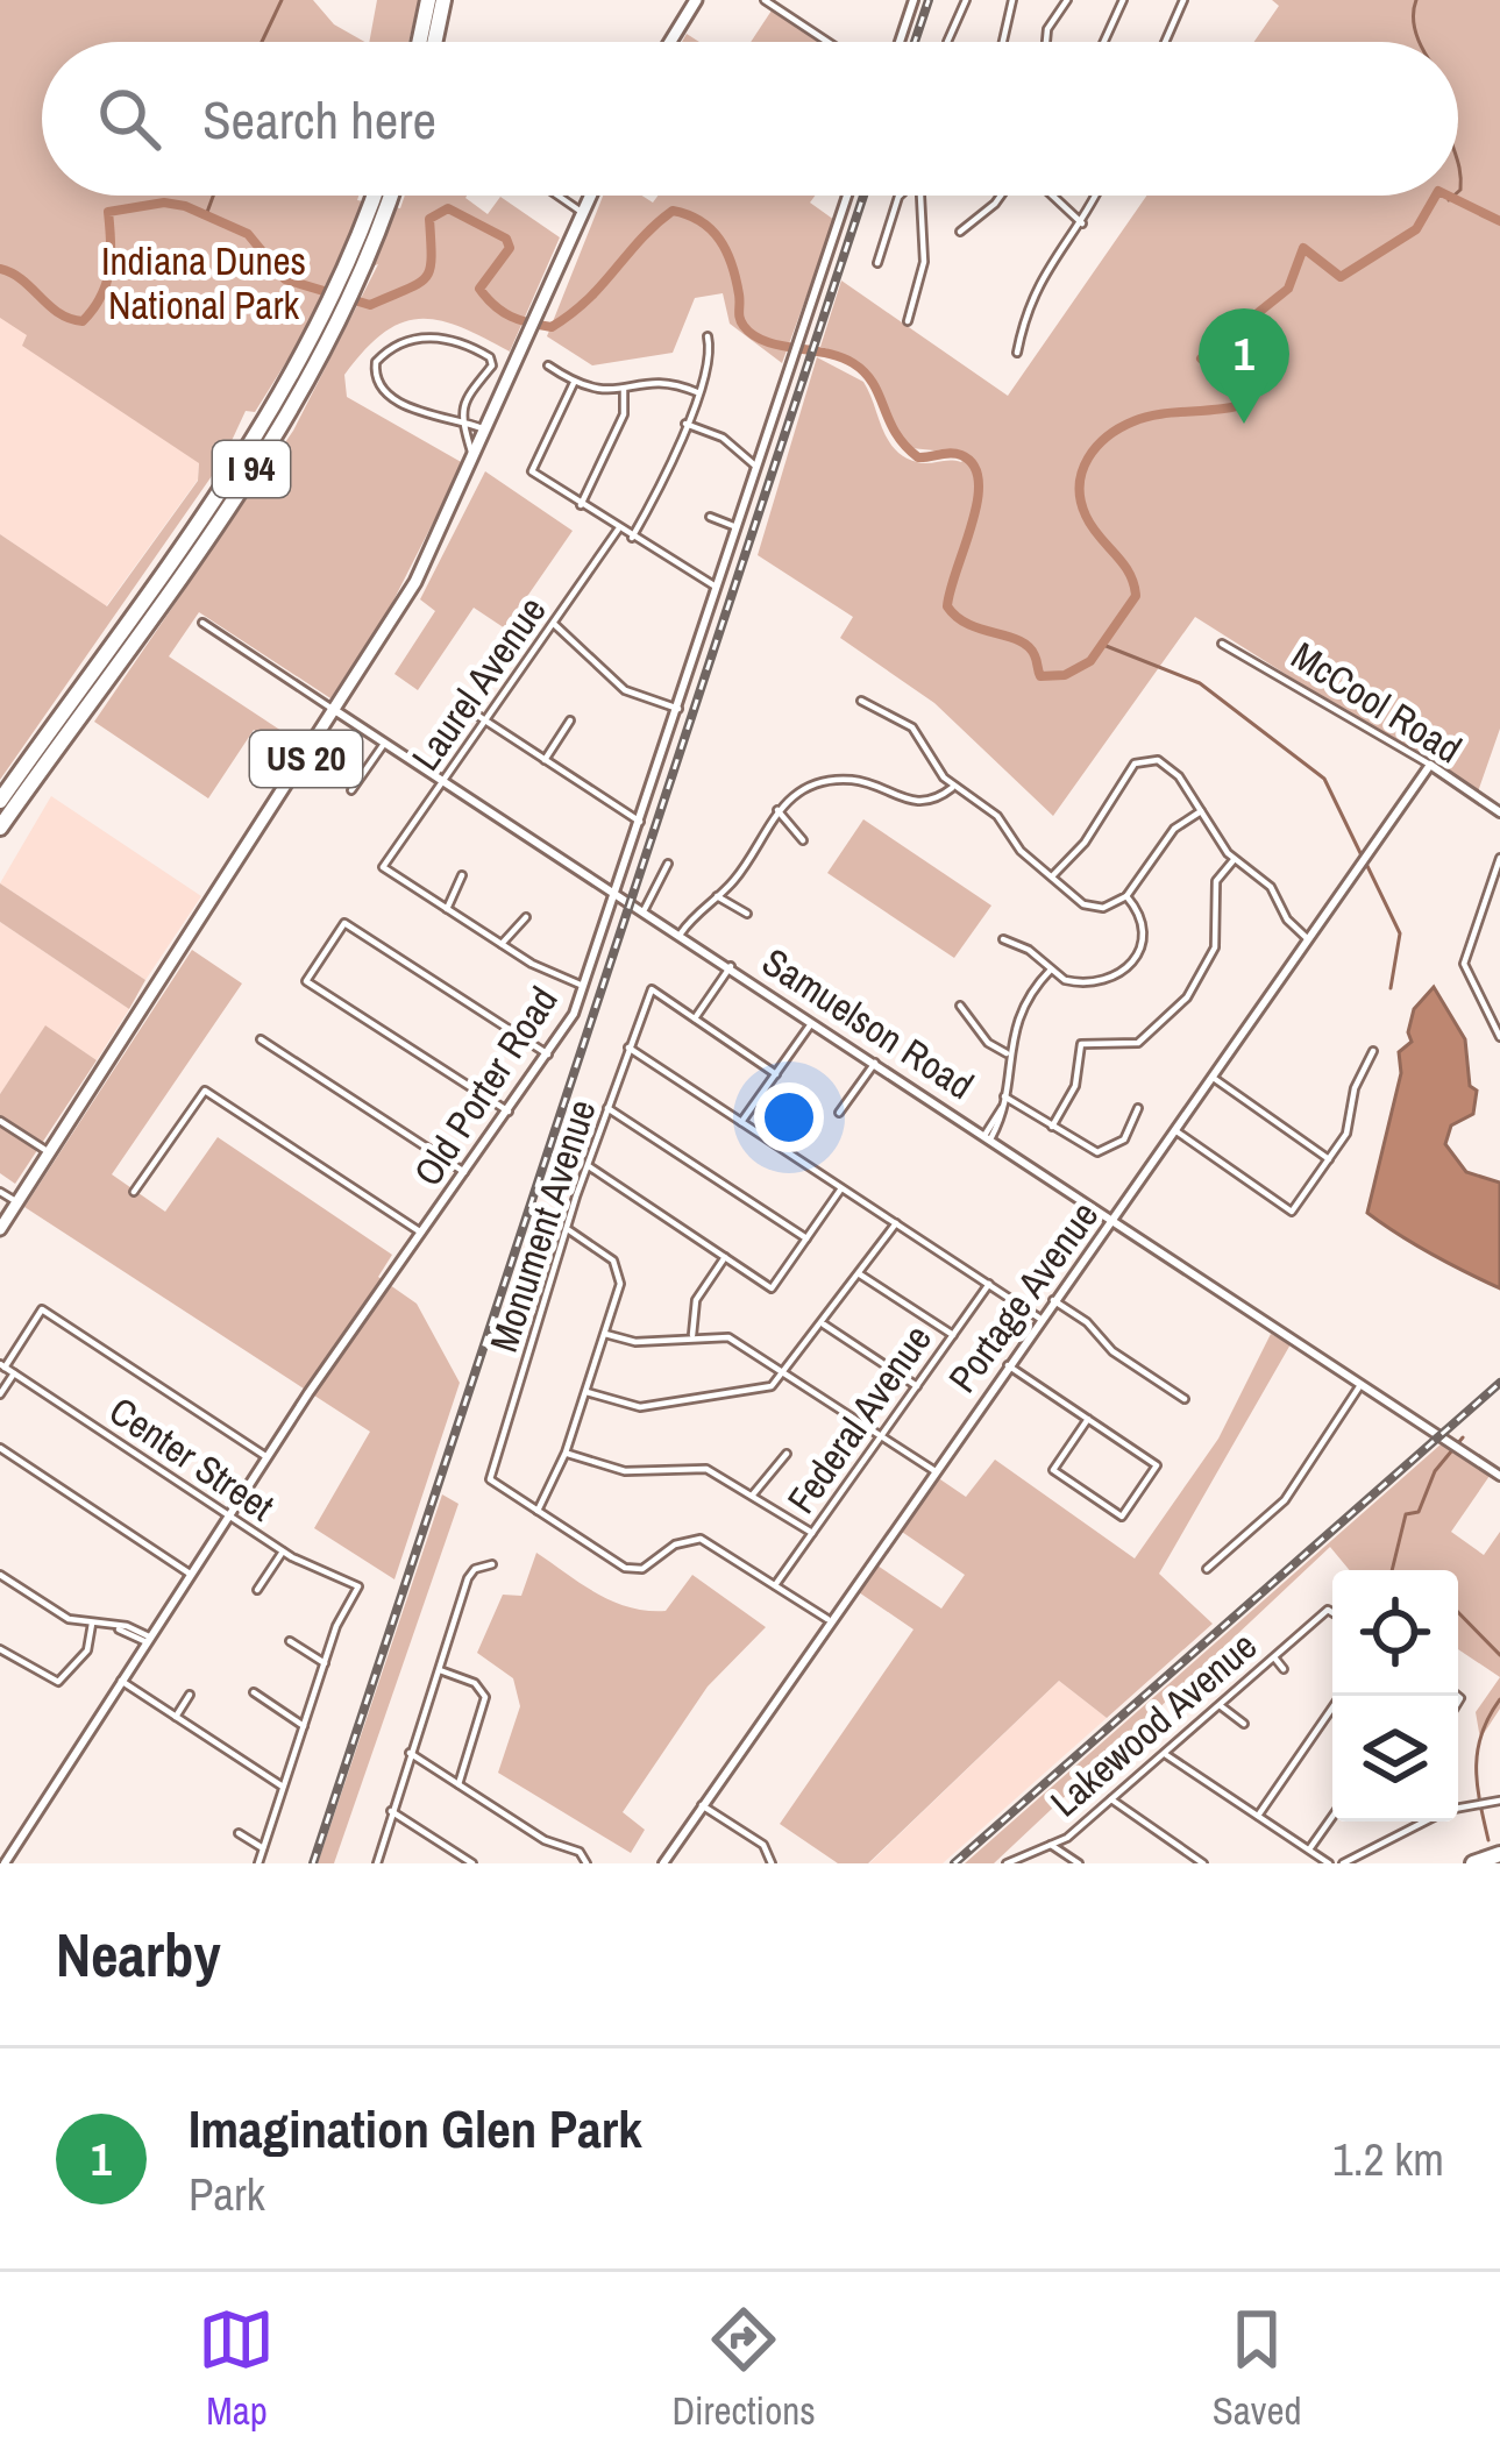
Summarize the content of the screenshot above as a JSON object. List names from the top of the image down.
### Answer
{
  "streets": {
    "highway": ["I 94"],
    "main road": ["US 20"],
    "street": [
      "Laurel Avenue",
      "McCool Road",
      "Samuelson Road",
      "Old Porter Road",
      "Monument Avenue",
      "Portage Avenue",
      "Federal Avenue",
      "Center Street",
      "Lakewood Avenue"
    ]
  },
  "crossings": [
    ["Laurel Avenue", "Samuelson Road"],
    ["McCool Road", "Portage Avenue"],
    ["US 20", "Samuelson Road"],
    ["Samuelson Road", "Old Porter Road"],
    ["Samuelson Road", "Portage Avenue"],
    ["Old Porter Road", "Center Street"]
  ],
  "parks": ["Indiana Dunes National Park"],
  "page": {
    "search": "Search here",
    "pins": "1",
    "heading": "Nearby",
    "list": [
      {
        "mark": "1",
        "name": "Imagination Glen Park",
        "note": "Park",
        "value": "1.2 km"
      }
    ],
    "nav": ["Map", "Directions", "Saved"]
  }
}
